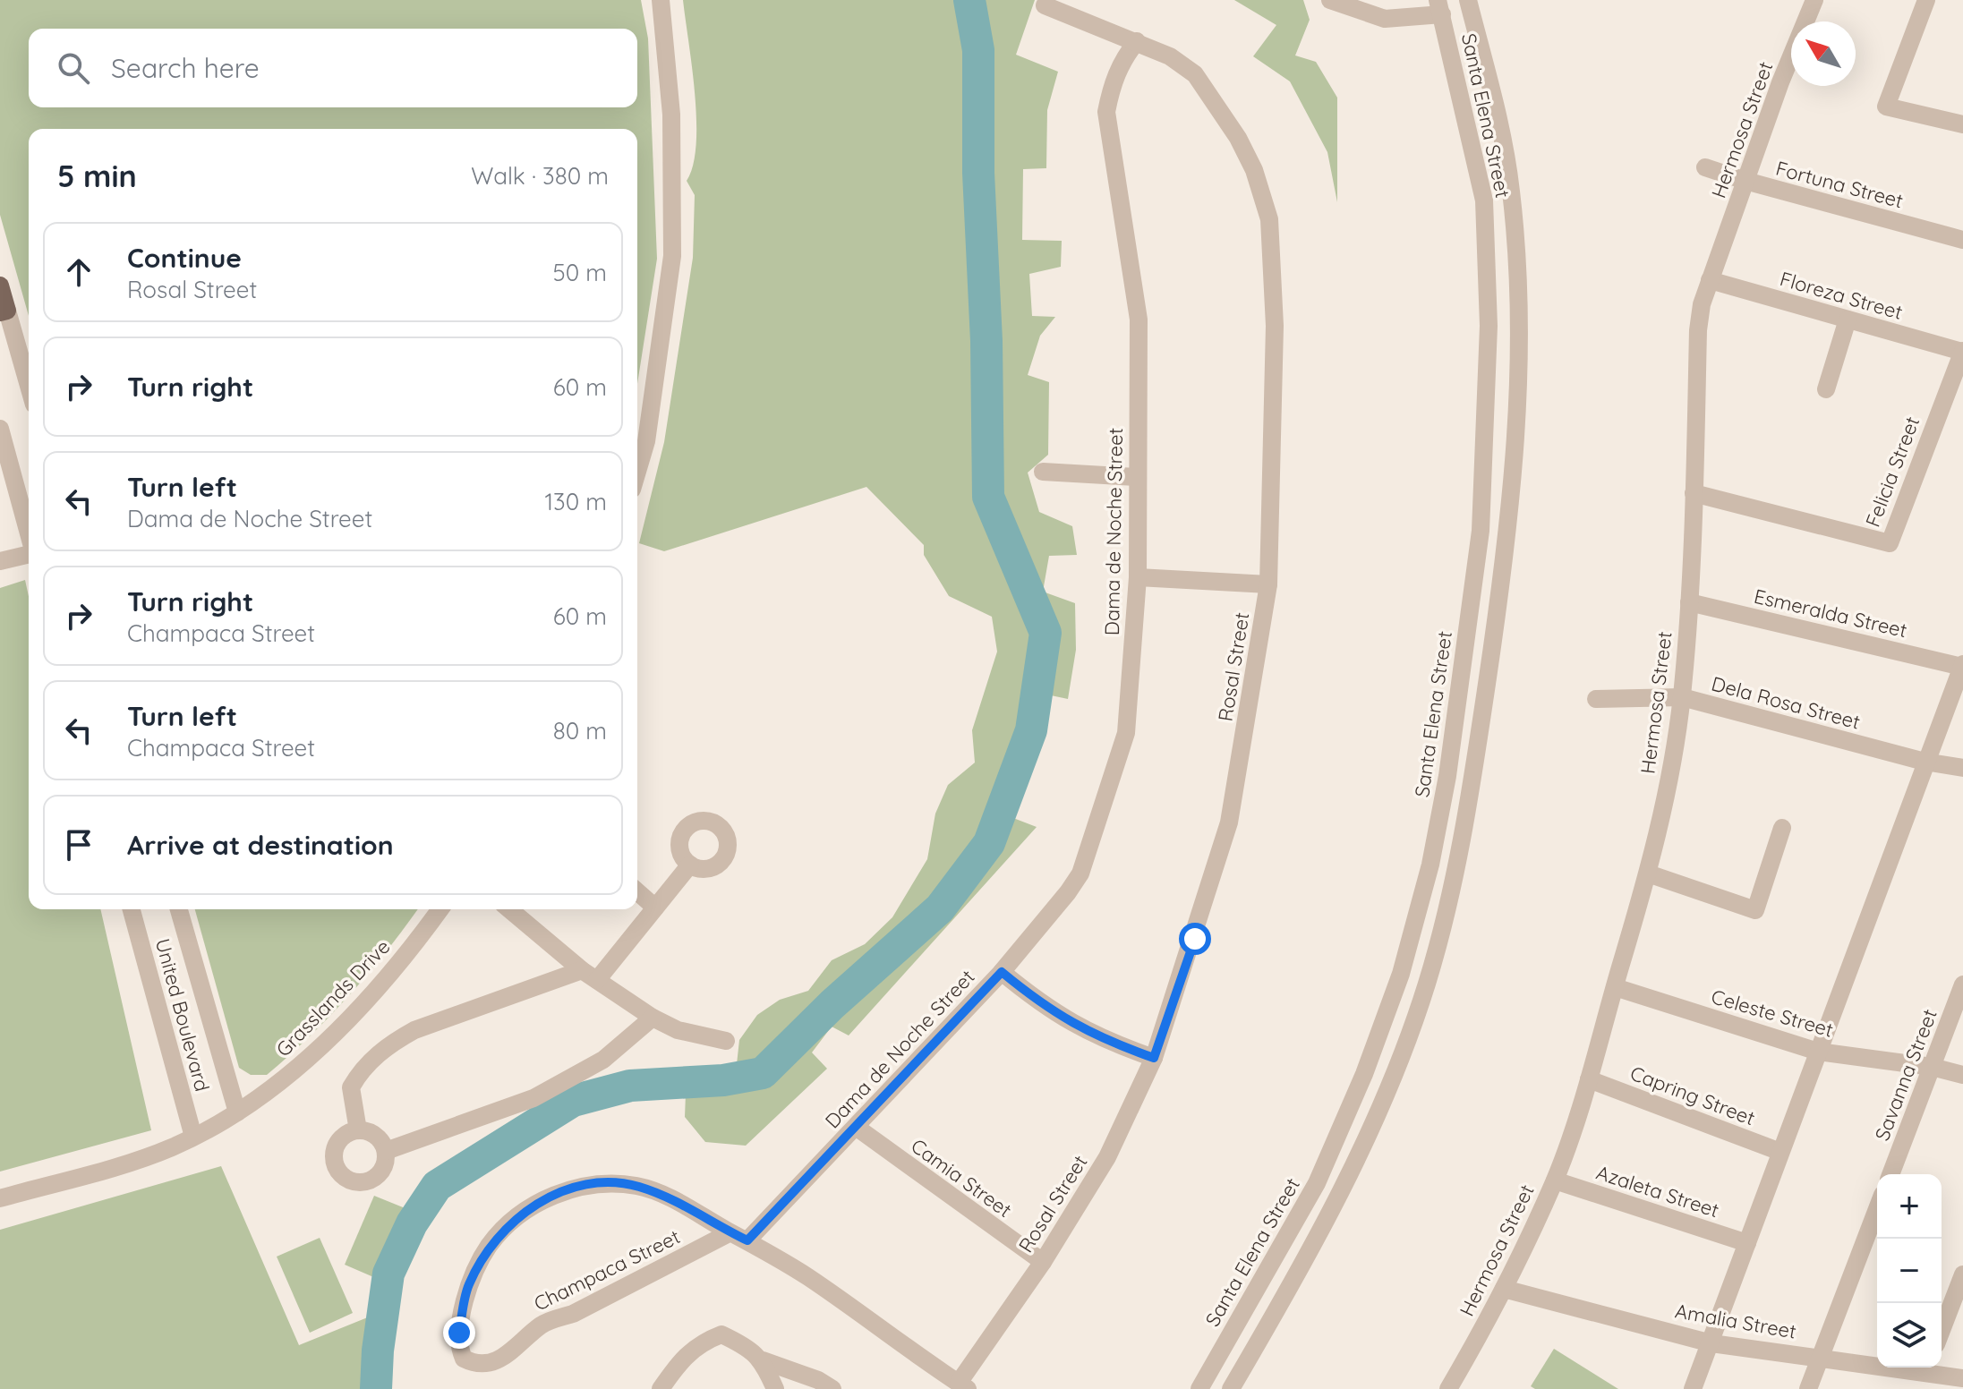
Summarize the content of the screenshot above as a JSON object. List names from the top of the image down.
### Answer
{
  "streets": {
    "street": [
      "Santa Elena Street",
      "Hermosa Street",
      "Fortuna Street",
      "Floreza Street",
      "Felicia Street",
      "Dama de Noche Street",
      "Esmeralda Street",
      "Rosal Street",
      "Dela Rosa Street",
      "Grasslands Drive",
      "Celeste Street",
      "United Boulevard",
      "Savanna Street",
      "Capring Street",
      "Camia Street",
      "Azaleta Street",
      "Champaca Street",
      "Amalia Street"
    ]
  },
  "crossings": [
    ["Hermosa Street", "Fortuna Street"],
    ["Hermosa Street", "Floreza Street"],
    ["Hermosa Street", "Felicia Street"],
    ["Hermosa Street", "Esmeralda Street"],
    ["Hermosa Street", "Dela Rosa Street"],
    ["Hermosa Street", "Celeste Street"],
    ["Hermosa Street", "Capring Street"],
    ["Hermosa Street", "Azaleta Street"],
    ["Hermosa Street", "Amalia Street"],
    ["Floreza Street", "Felicia Street"],
    ["Dama de Noche Street", "Rosal Street"],
    ["Dama de Noche Street", "Camia Street"],
    ["Rosal Street", "Camia Street"],
    ["Grasslands Drive", "United Boulevard"],
    ["Celeste Street", "Savanna Street"]
  ],
  "north": "top left",
  "page": {
    "search": "Search here",
    "heading": ["5 min", "Walk · 380 m"],
    "list": [
      ["Continue", "Rosal Street", "50 m"],
      ["Turn right", "60 m"],
      ["Turn left", "Dama de Noche Street", "130 m"],
      ["Turn right", "Champaca Street", "60 m"],
      ["Turn left", "Champaca Street", "80 m"],
      "Arrive at destination"
    ],
    "map_buttons": ["+", "−"]
  }
}
